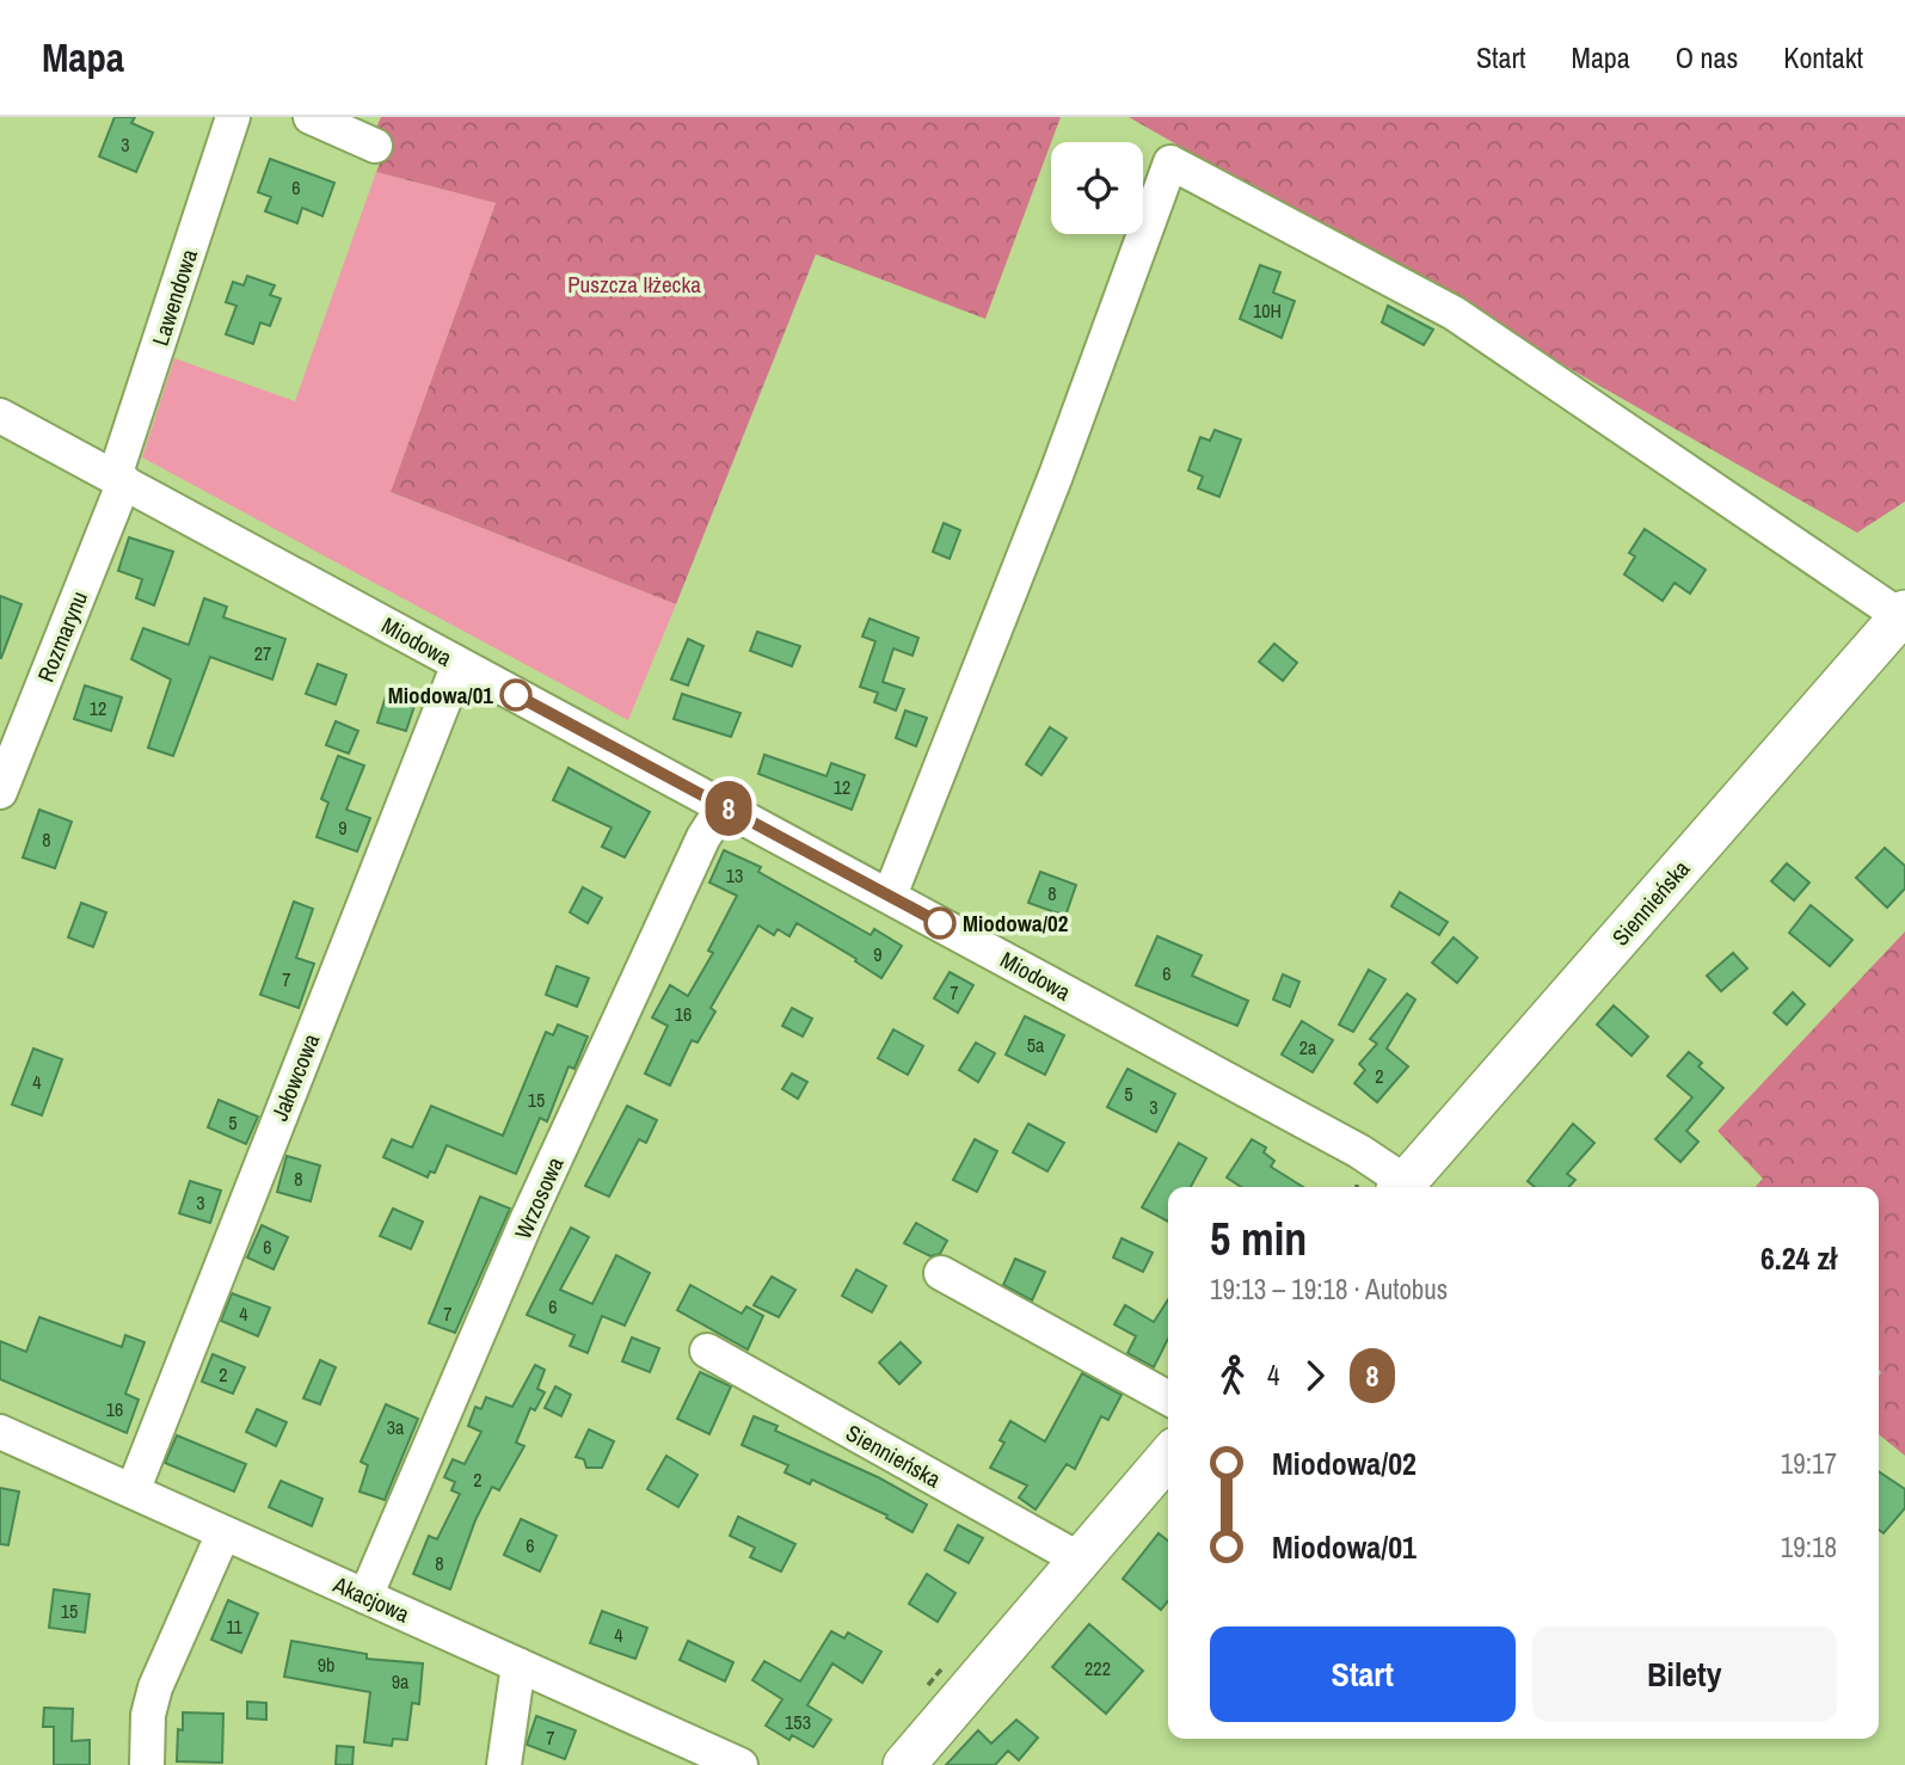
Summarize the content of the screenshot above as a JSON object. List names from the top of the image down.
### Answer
{
  "streets": {
    "main road": ["Siennieńska"],
    "street": [
      "Lawendowa",
      "Rozmarynu",
      "Miodowa",
      "Jałowcowa",
      "Wrzosowa",
      "Akacjowa"
    ]
  },
  "crossings": [
    ["Lawendowa", "Rozmarynu"],
    ["Lawendowa", "Miodowa"],
    ["Rozmarynu", "Miodowa"],
    ["Miodowa", "Jałowcowa"],
    ["Miodowa", "Wrzosowa"],
    ["Jałowcowa", "Akacjowa"],
    ["Wrzosowa", "Akacjowa"]
  ],
  "parks": ["Puszcza Iłżecka"],
  "places": ["Miodowa/01", "Miodowa/02"],
  "lines": ["bus line 8"],
  "house_numbers": [
    "3",
    "6",
    "10H",
    "27",
    "12",
    "12",
    "9",
    "8",
    "13",
    "8",
    "9",
    "6",
    "7",
    "7",
    "16",
    "5a",
    "2a",
    "2",
    "4",
    "5",
    "15",
    "3",
    "5",
    "8",
    "3",
    "6",
    "6",
    "4",
    "7",
    "2",
    "16",
    "3a",
    "2",
    "6",
    "8",
    "15",
    "11",
    "4",
    "9b",
    "222",
    "9a",
    "153",
    "7"
  ],
  "page": {
    "header": "Mapa",
    "nav": [
      "Start",
      "Mapa",
      "O nas",
      "Kontakt"
    ],
    "on_map": "8",
    "heading": ["5 min", "19:13 – 19:18 · Autobus", "6.24 zł"],
    "legs": ["4", "8"],
    "list": [
      {
        "name": "Miodowa/02",
        "value": "19:17"
      },
      {
        "name": "Miodowa/01",
        "value": "19:18"
      }
    ],
    "buttons": ["Start", "Bilety"]
  }
}
